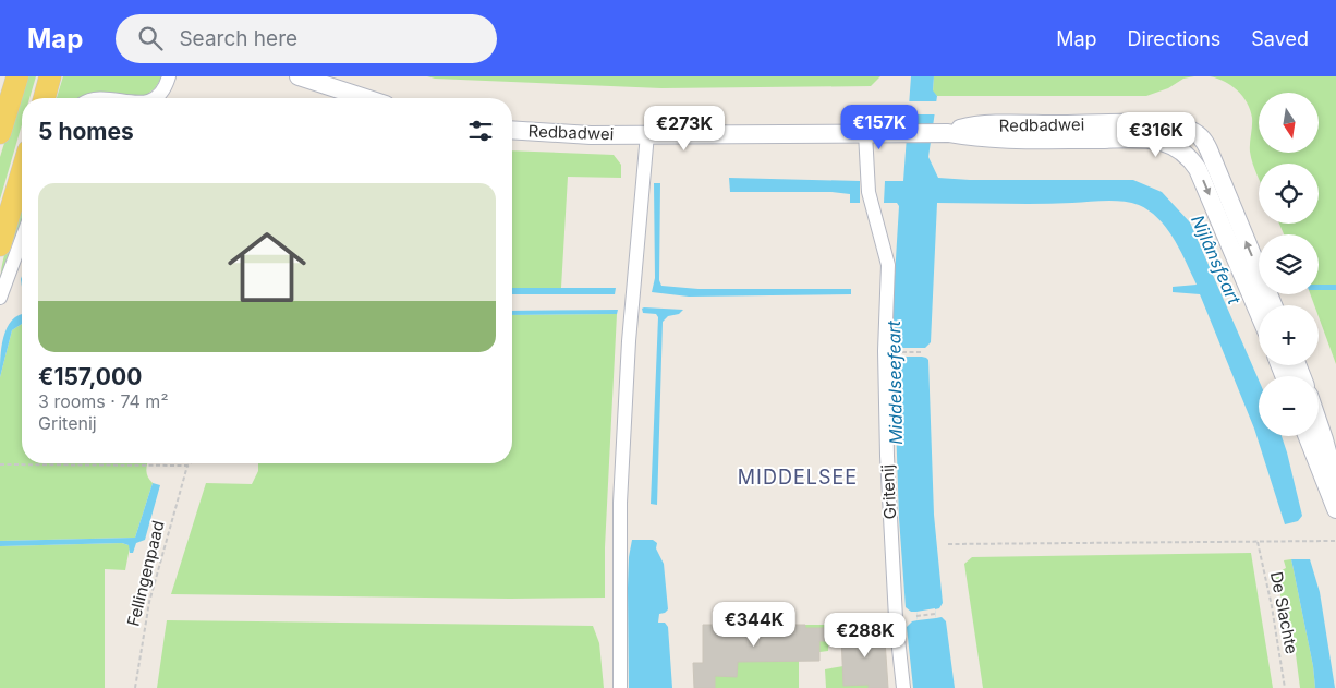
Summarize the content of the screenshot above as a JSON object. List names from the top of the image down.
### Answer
{
  "streets": {
    "street": ["Redbadwei", "Gritenij"],
    "path": ["Fellingenpaad", "De Slachte"]
  },
  "crossings": [
    ["Redbadwei", "Gritenij"]
  ],
  "districts": ["MIDDELSEE"],
  "water": ["Nijlânsfeart", "Middelseefeart"],
  "north": "bottom",
  "page": {
    "header": "Map",
    "search": "Search here",
    "nav": ["Map", "Directions", "Saved"],
    "map_buttons": ["+", "−"],
    "heading": "5 homes",
    "price": [
      "€157K",
      "€273K",
      "€316K",
      "€344K",
      "€288K"
    ],
    "list": [
      {
        "name": "€157,000",
        "note": "3 rooms · 74 m² · Gritenij"
      }
    ]
  }
}
